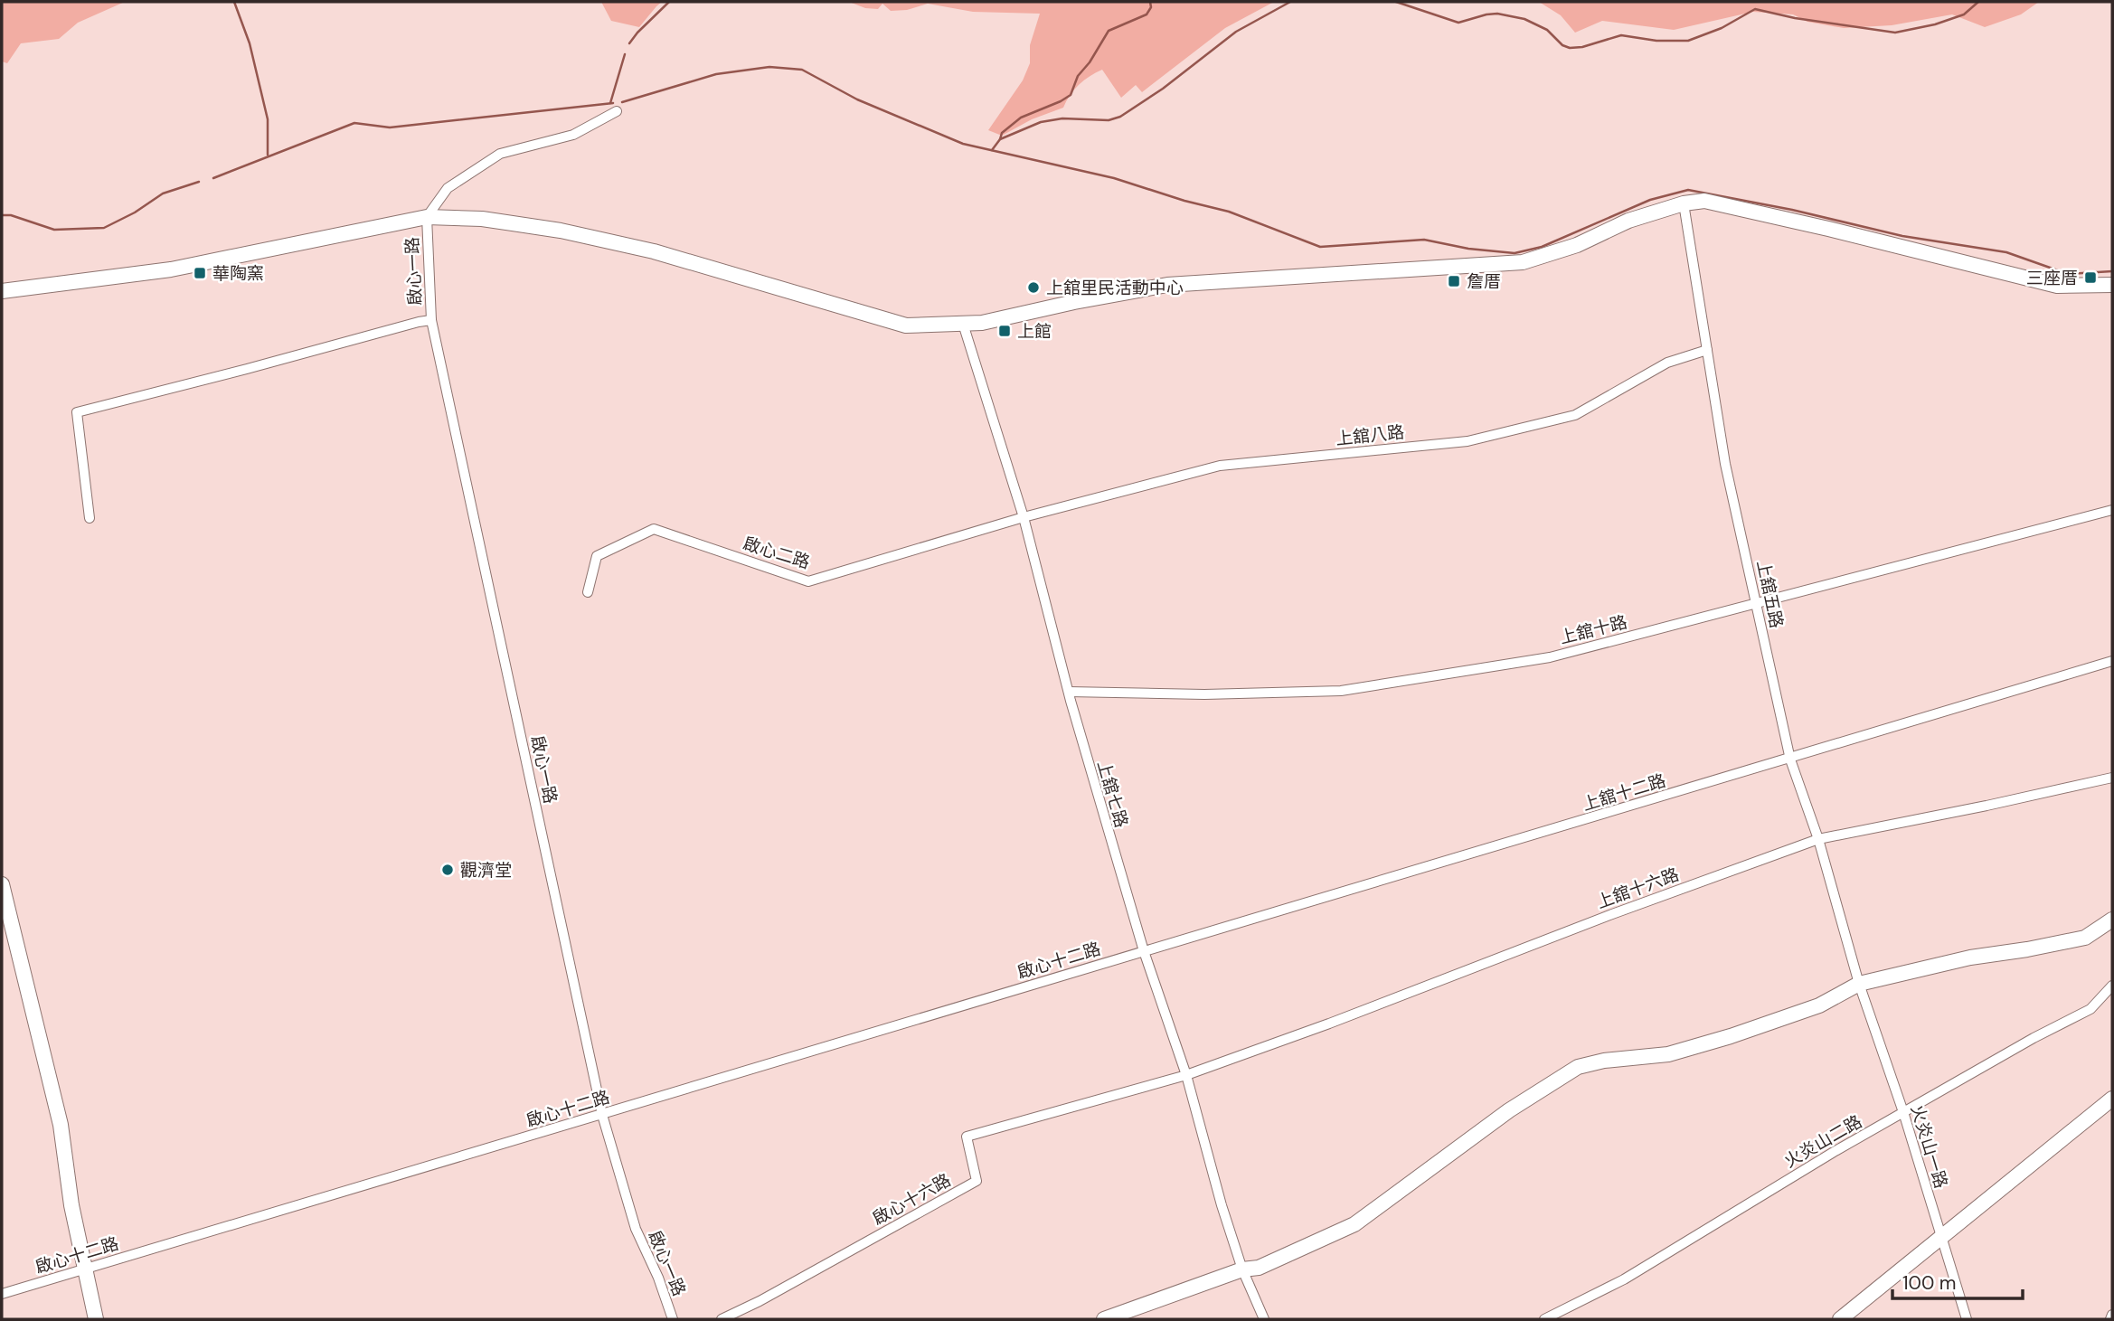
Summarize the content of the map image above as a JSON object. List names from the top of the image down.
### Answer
{
  "streets": {
    "street": [
      "啟心一路",
      "上舘八路",
      "啟心二路",
      "上舘五路",
      "上舘十路",
      "上舘十二路",
      "上舘七路",
      "上舘十六路",
      "啟心十二路",
      "火炎山二路",
      "火炎山一路",
      "啟心十六路"
    ]
  },
  "crossings": [
    ["啟心一路", "啟心十二路"],
    ["上舘八路", "啟心二路"],
    ["上舘八路", "上舘五路"],
    ["上舘八路", "上舘七路"],
    ["啟心二路", "上舘七路"],
    ["上舘五路", "上舘十路"],
    ["上舘五路", "上舘十二路"],
    ["上舘五路", "上舘十六路"],
    ["上舘五路", "火炎山一路"],
    ["上舘十路", "上舘七路"],
    ["上舘十二路", "上舘七路"],
    ["上舘十二路", "啟心十二路"],
    ["上舘七路", "上舘十六路"],
    ["上舘七路", "啟心十二路"],
    ["上舘七路", "啟心十六路"],
    ["上舘十六路", "啟心十六路"],
    ["火炎山二路", "火炎山一路"]
  ],
  "places": {
    "transit": [
      "華陶窯",
      "三座厝",
      "詹厝",
      "上館"
    ],
    "other": ["上舘里民活動中心", "觀濟堂"]
  },
  "scale_bar": "100 m"
}
